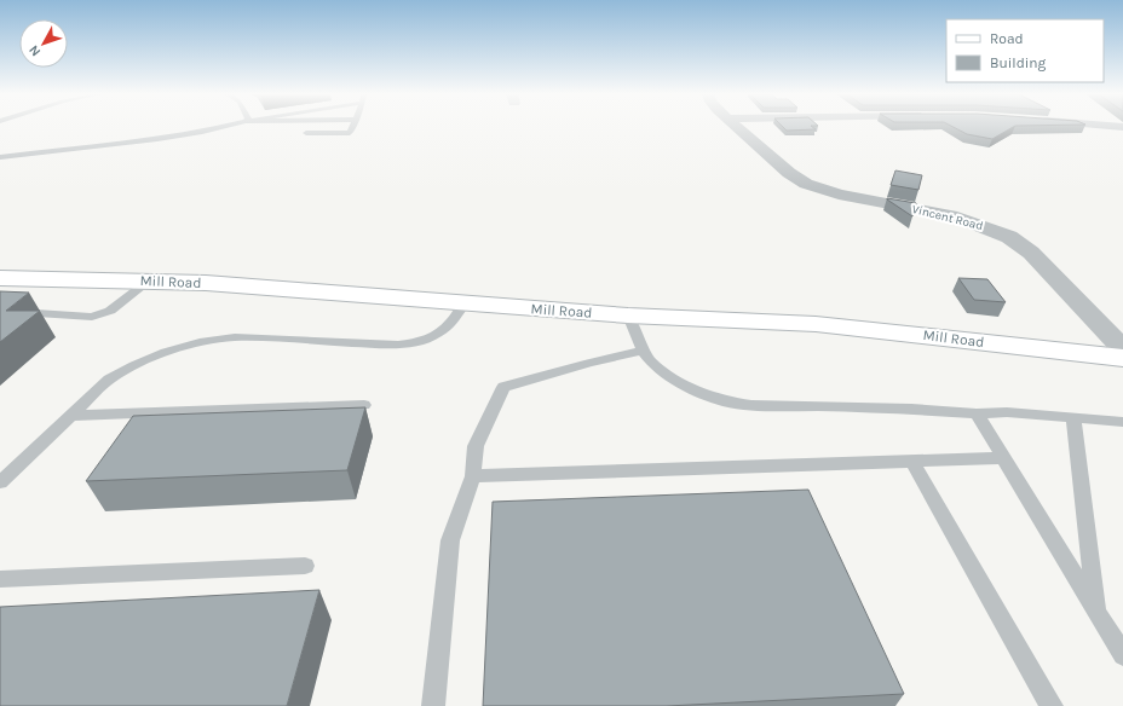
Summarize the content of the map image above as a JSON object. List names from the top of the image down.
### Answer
{
  "streets": {
    "main road": ["Mill Road"],
    "street": ["Vincent Road"]
  },
  "legend": ["Road", "Building"],
  "north": "bottom left"
}
